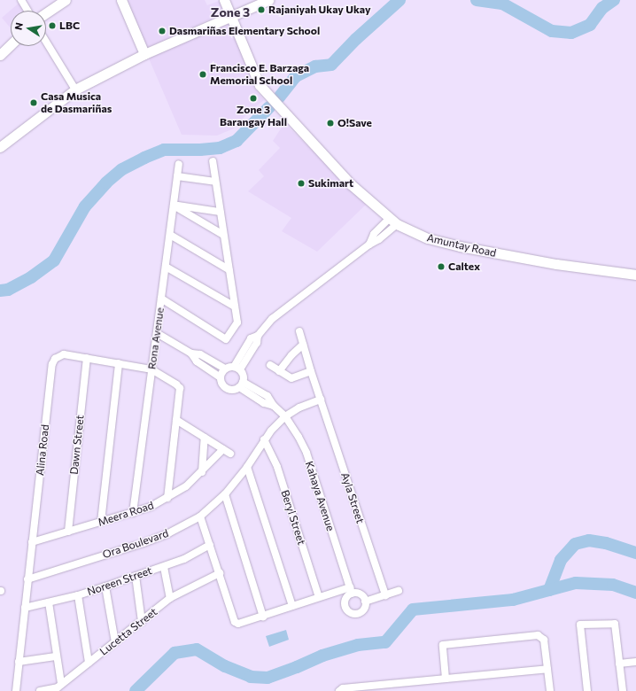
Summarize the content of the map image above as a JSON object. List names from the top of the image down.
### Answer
{
  "streets": {
    "street": [
      "Amuntay Road",
      "Rona Avenue",
      "Dawn Street",
      "Alina Road",
      "Kahaya Avenue",
      "Ayla Street",
      "Meera Road",
      "Beryl Street",
      "Ora Boulevard",
      "Noreen Street",
      "Lucetta Street"
    ]
  },
  "crossings": [
    ["Rona Avenue", "Meera Road"],
    ["Dawn Street", "Alina Road"],
    ["Dawn Street", "Meera Road"],
    ["Alina Road", "Meera Road"],
    ["Alina Road", "Ora Boulevard"],
    ["Alina Road", "Noreen Street"],
    ["Kahaya Avenue", "Ora Boulevard"],
    ["Ayla Street", "Ora Boulevard"],
    ["Beryl Street", "Ora Boulevard"]
  ],
  "districts": ["Zone 3"],
  "places": [
    "Rajaniyah Ukay Ukay",
    "LBC",
    "Dasmariñas Elementary School",
    "Francisco E. Barzaga Memorial School",
    "Zone 3 Barangay Hall",
    "Casa Musica de Dasmariñas",
    "O!Save",
    "Sukimart",
    "Caltex"
  ],
  "north": "left"
}
